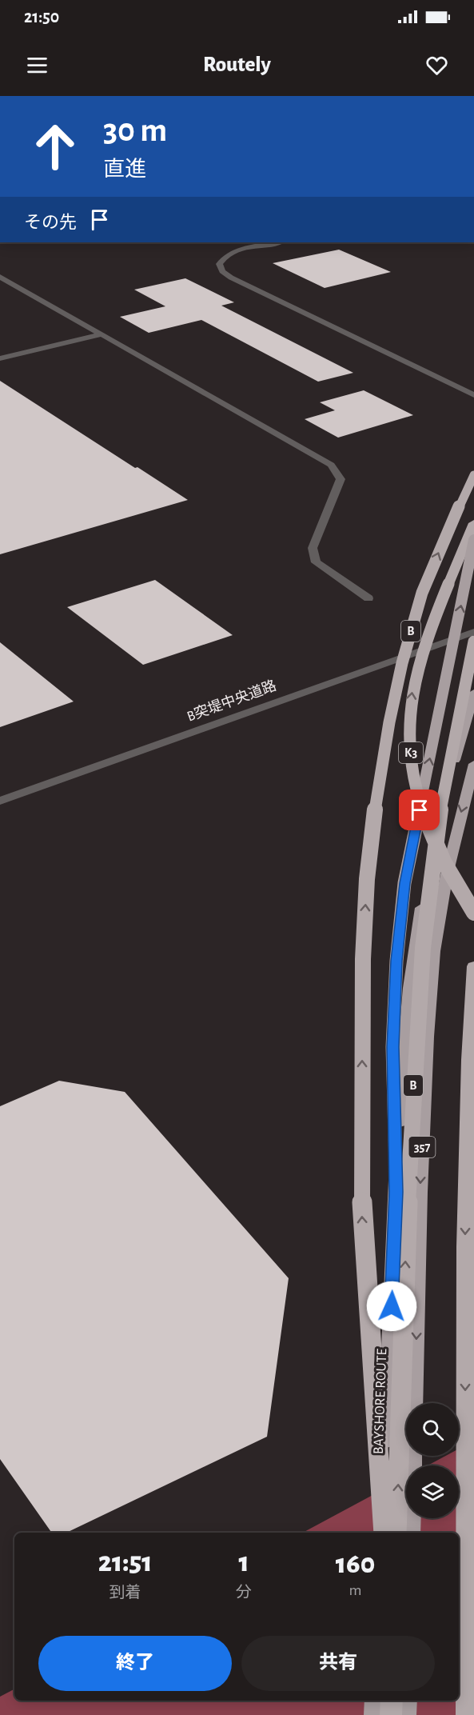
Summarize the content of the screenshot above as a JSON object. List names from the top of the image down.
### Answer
{
  "streets": {
    "highway": [
      "B",
      "K3",
      "357",
      "BAYSHORE ROUTE"
    ],
    "street": ["B突堤中央道路"]
  },
  "page": {
    "status": "21:50",
    "header": "Routely",
    "turn": ["30 m", "直進"],
    "then": "その先",
    "eta": [
      "21:51",
      "到着",
      "1",
      "分",
      "160",
      "m"
    ],
    "buttons": ["終了", "共有"]
  }
}
